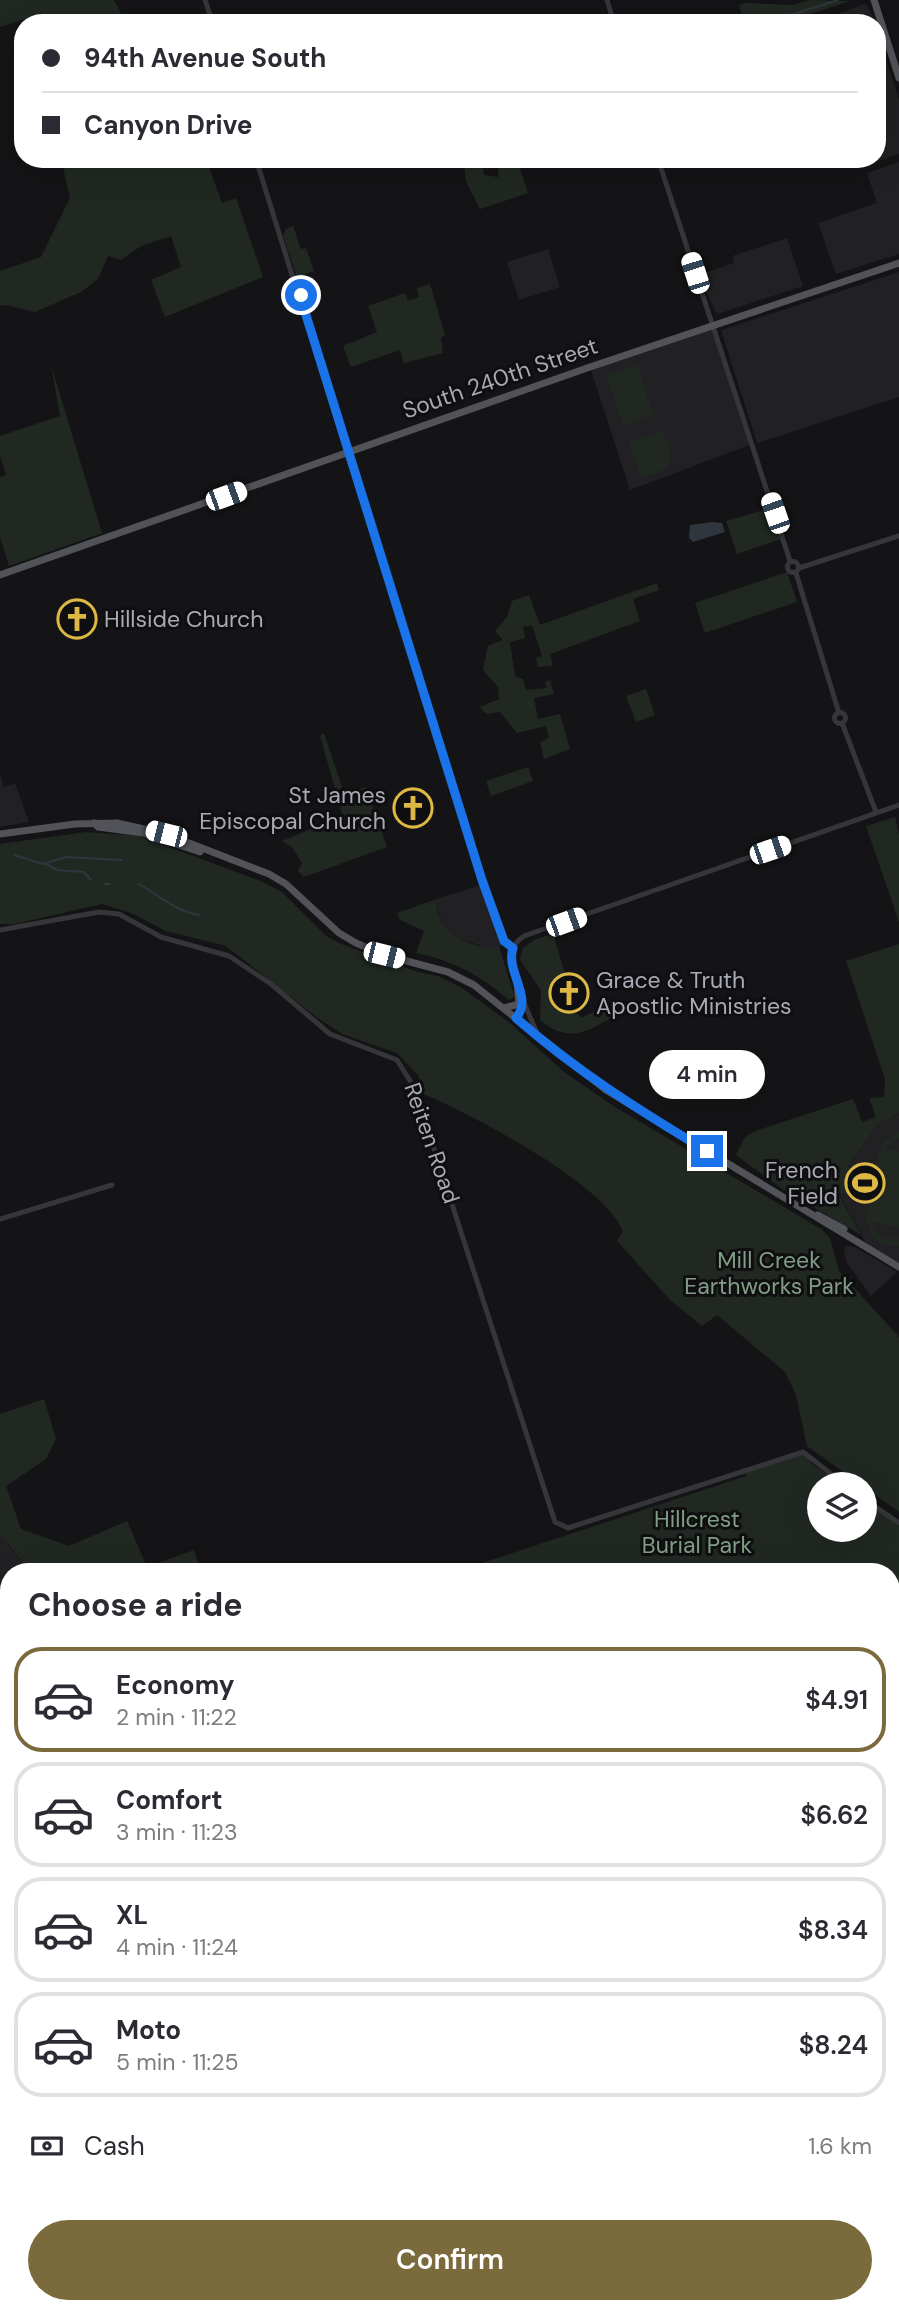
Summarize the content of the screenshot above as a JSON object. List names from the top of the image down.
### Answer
{
  "streets": {
    "main road": ["South 240th Street"],
    "street": ["Reiten Road"]
  },
  "parks": ["Mill Creek Earthworks Park", "Hillcrest Burial Park"],
  "places": {
    "church": ["Hillside Church", "St James Episcopal Church", "Grace & Truth Apostlic Ministries"],
    "sports": ["French Field"]
  },
  "page": {
    "banner": ["94th Avenue South", "Canyon Drive"],
    "bubble": "4 min",
    "heading": "Choose a ride",
    "list": [
      {
        "name": "Economy",
        "note": "2 min · 11:22",
        "value": "$4.91"
      },
      {
        "name": "Comfort",
        "note": "3 min · 11:23",
        "value": "$6.62"
      },
      {
        "name": "XL",
        "note": "4 min · 11:24",
        "value": "$8.34"
      },
      {
        "name": "Moto",
        "note": "5 min · 11:25",
        "value": "$8.24"
      }
    ],
    "pay": ["Cash", "1.6 km"],
    "buttons": "Confirm"
  }
}
